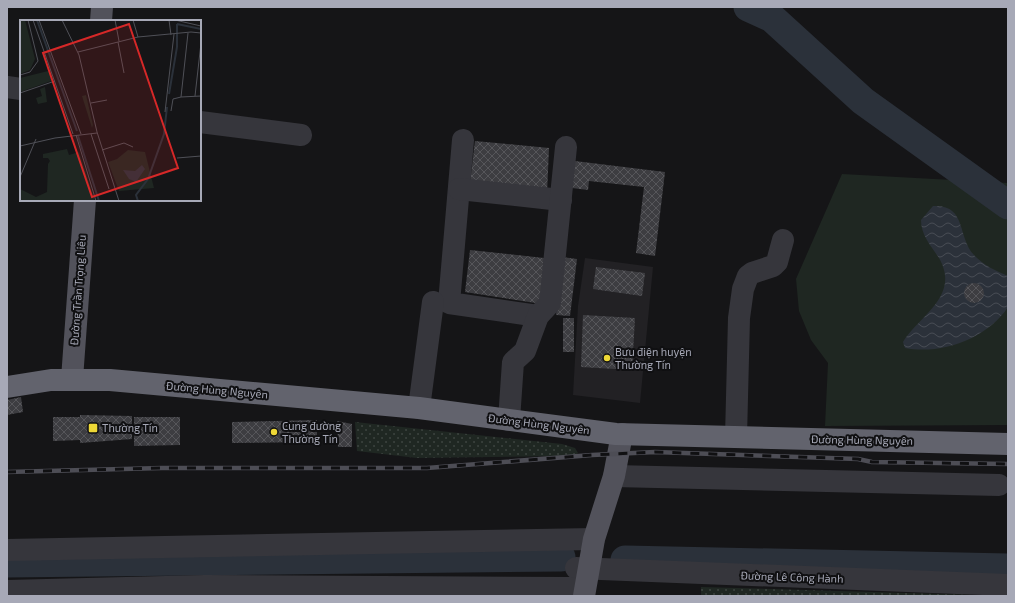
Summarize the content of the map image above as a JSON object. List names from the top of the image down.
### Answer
{
  "streets": {
    "highway": ["Đường Hùng Nguyên"],
    "main road": ["Đường Trần Trọng Liêu"],
    "street": ["Đường Lê Công Hành"]
  },
  "crossings": [
    ["Đường Trần Trọng Liêu", "Đường Hùng Nguyên"]
  ],
  "places": {
    "other": ["Bưu điện huyện Thường Tín", "Cung đường Thường Tín"],
    "transit": ["Thường Tín"]
  }
}
